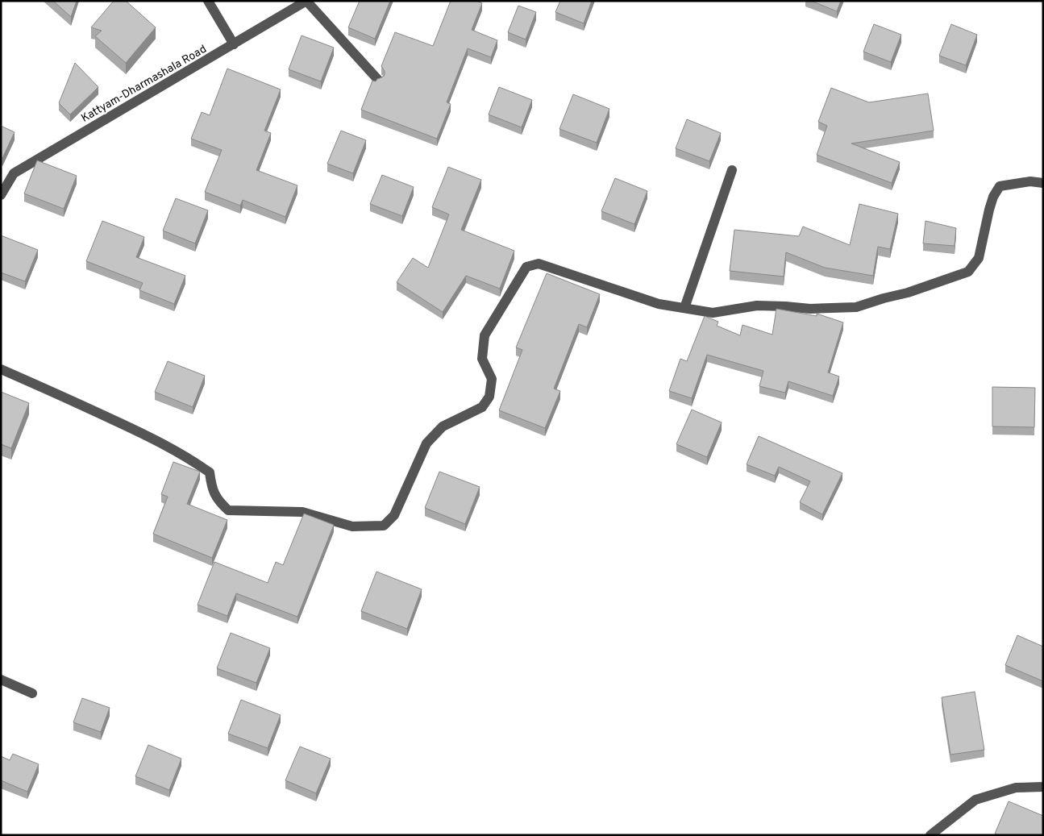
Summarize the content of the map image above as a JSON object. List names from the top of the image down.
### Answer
{
  "streets": {
    "street": ["Kattyam-Dharmashala Road"]
  }
}
